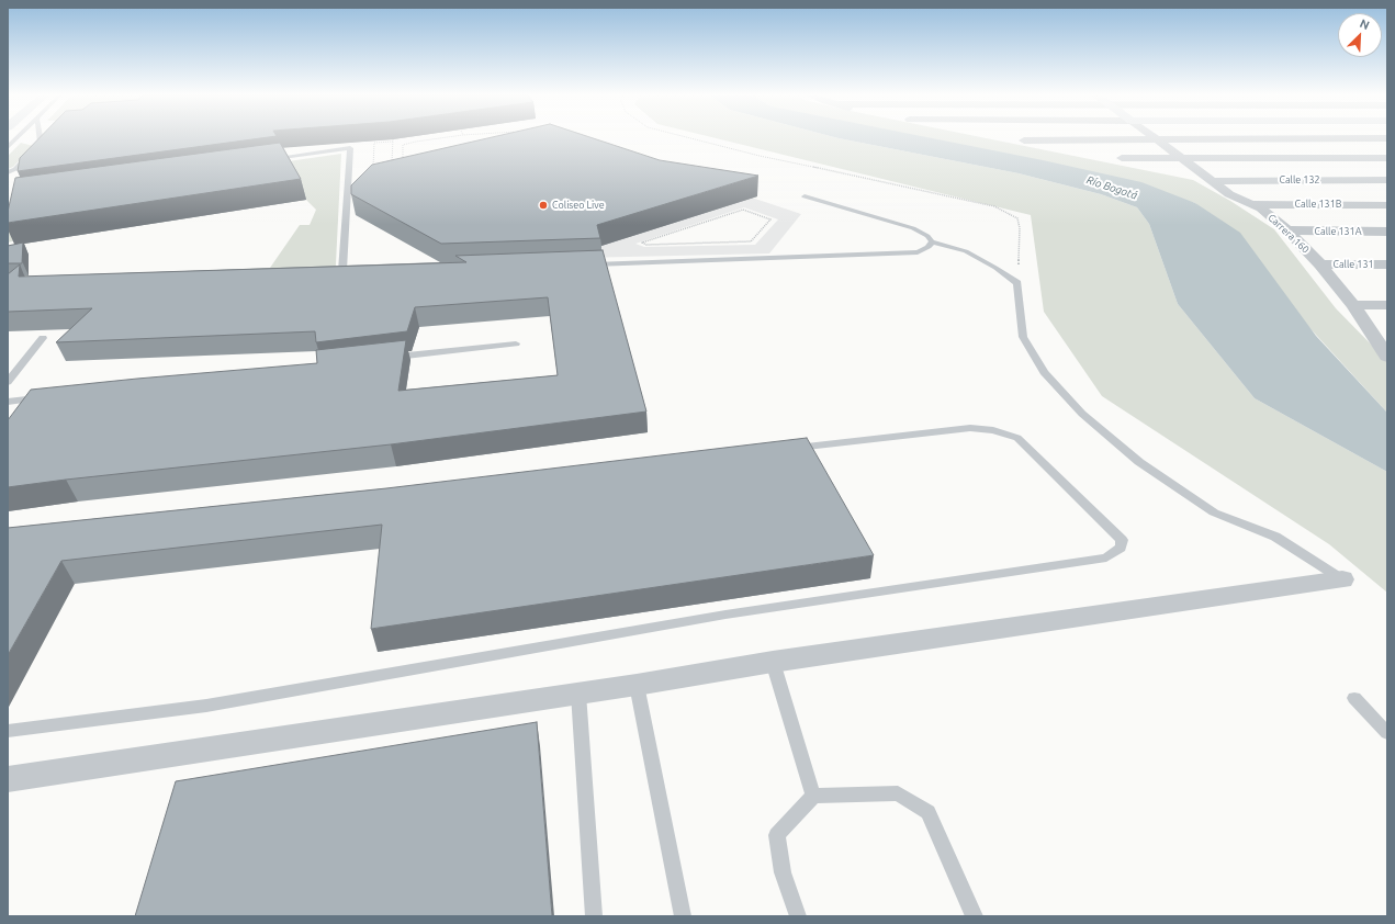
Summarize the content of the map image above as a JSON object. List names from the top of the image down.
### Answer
{
  "streets": {
    "street": [
      "Calle 132",
      "Calle 131B",
      "Calle 131A",
      "Carrera 160",
      "Calle 131"
    ]
  },
  "crossings": [
    ["Calle 132", "Carrera 160"],
    ["Calle 131B", "Carrera 160"],
    ["Calle 131A", "Carrera 160"],
    ["Carrera 160", "Calle 131"]
  ],
  "water": ["Río Bogotá"],
  "places": ["Coliseo Live"],
  "north": "top right"
}
